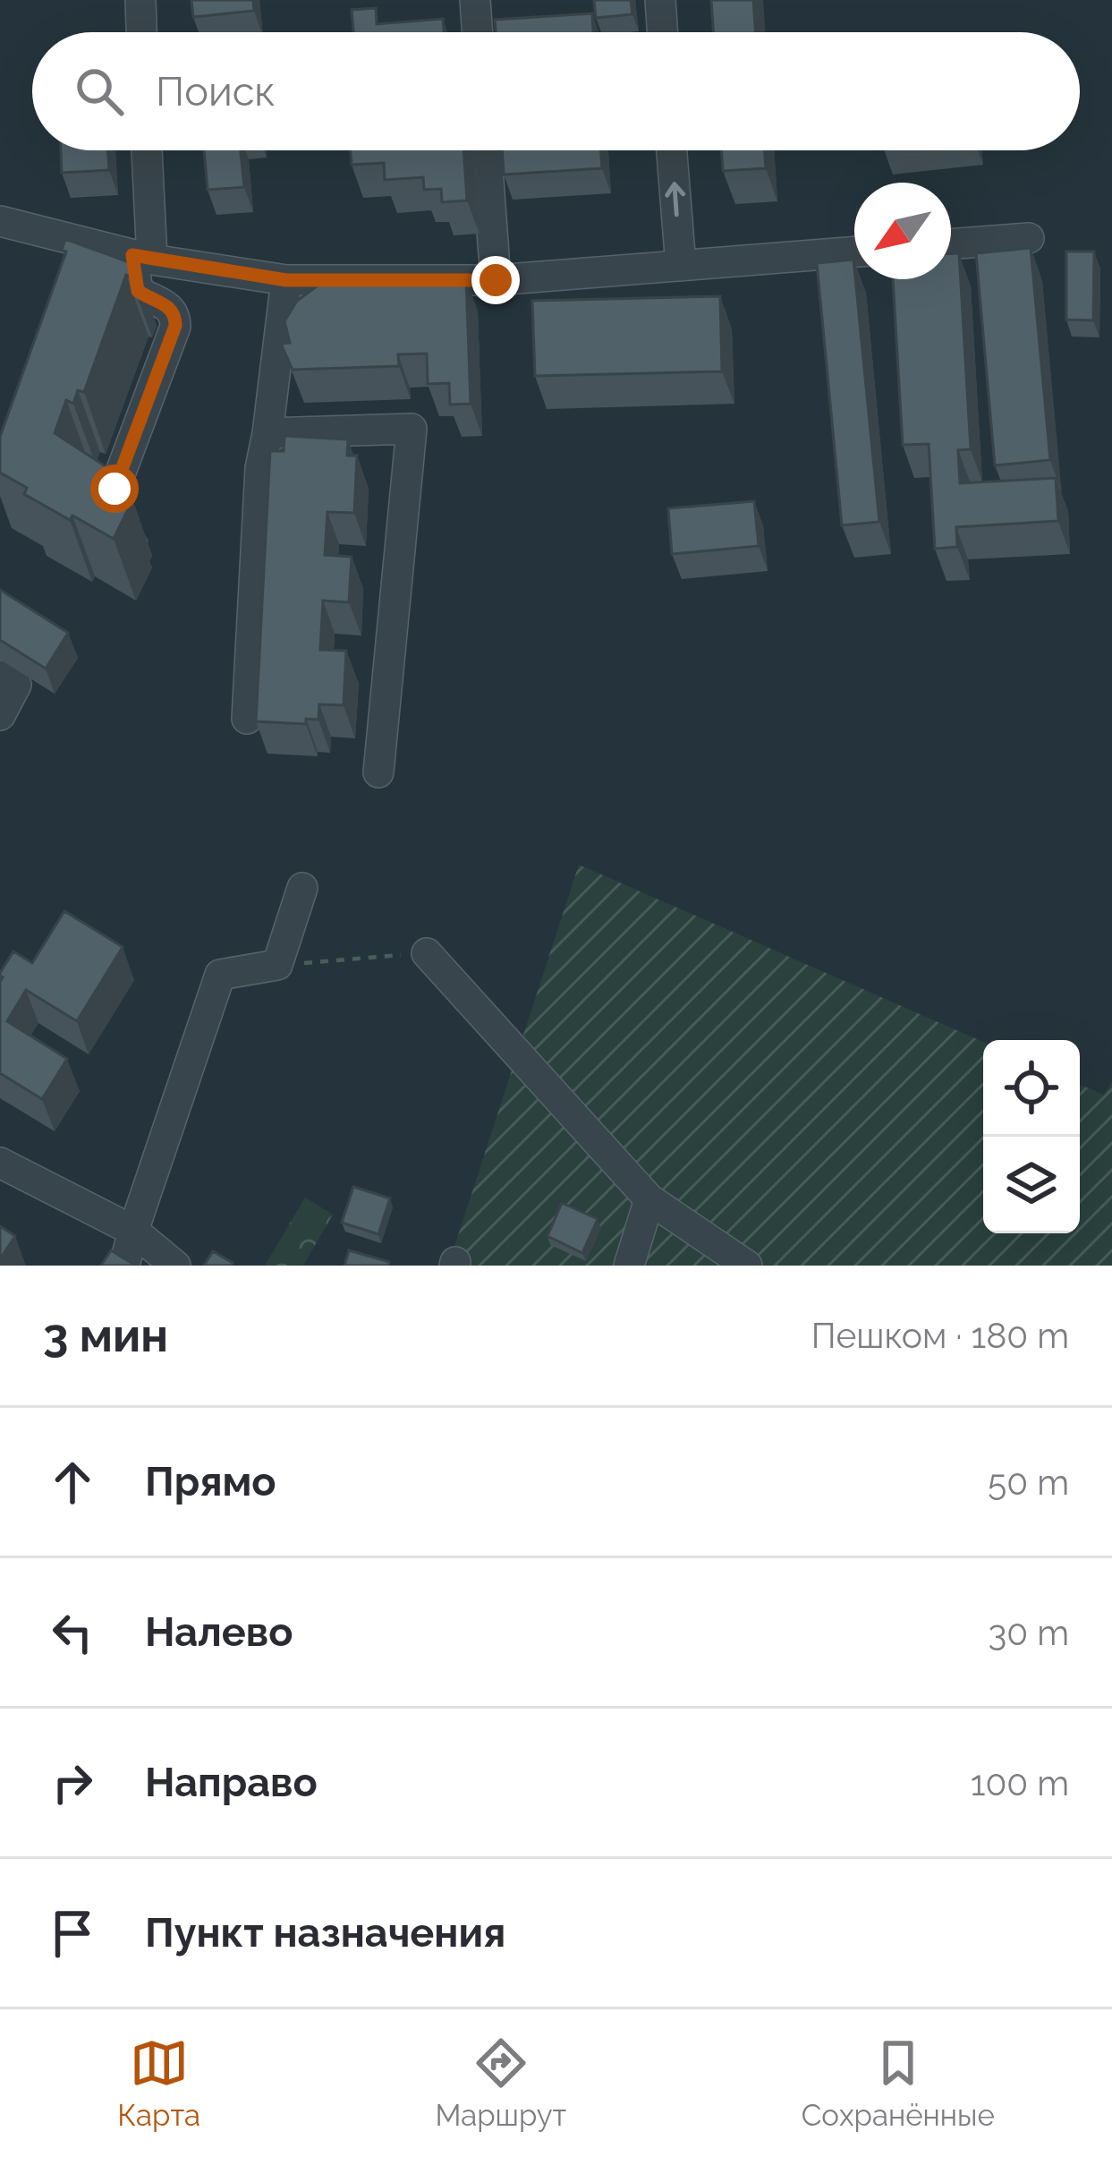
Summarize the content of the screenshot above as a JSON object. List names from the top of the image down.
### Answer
{
  "north": "bottom left",
  "page": {
    "search": "Поиск",
    "heading": ["3 мин", "Пешком · 180 m"],
    "list": [
      ["Прямо", "50 m"],
      ["Налево", "30 m"],
      ["Направо", "100 m"],
      "Пункт назначения"
    ],
    "nav": ["Карта", "Маршрут", "Сохранённые"]
  }
}
